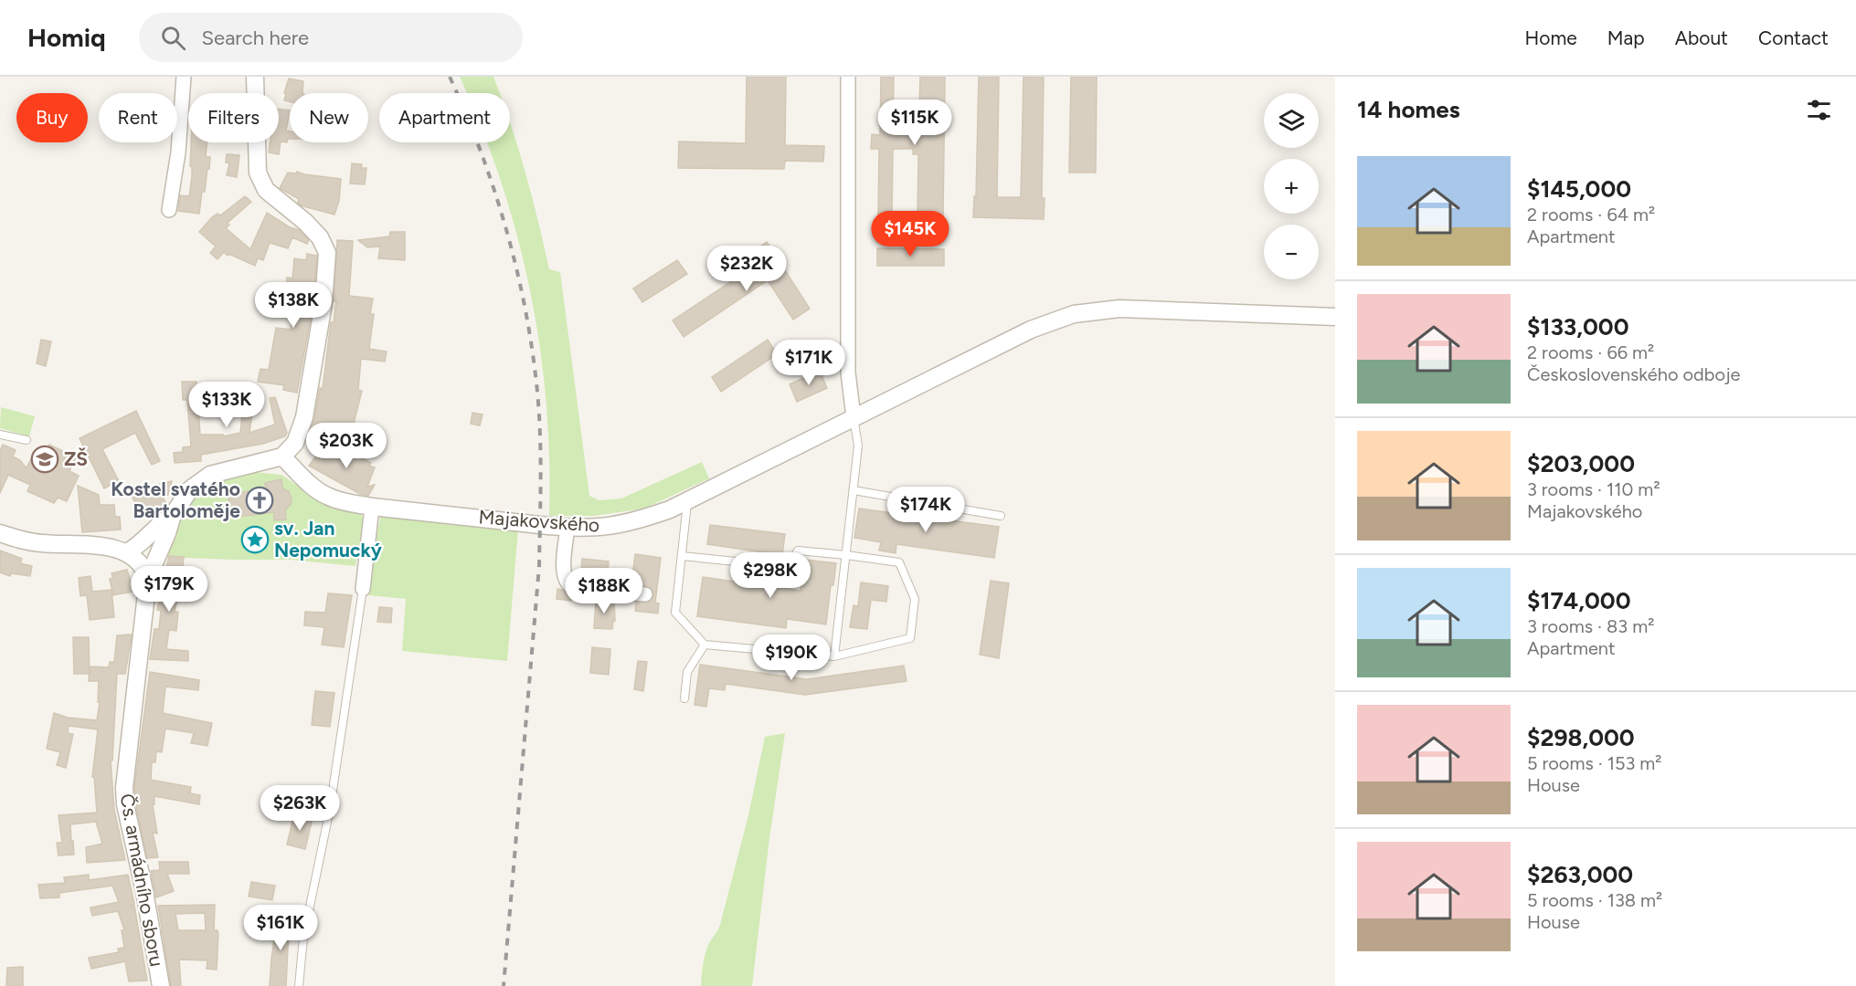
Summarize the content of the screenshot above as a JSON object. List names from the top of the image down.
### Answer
{
  "streets": {
    "street": ["Majakovského", "Čs. armádního sboru"]
  },
  "places": {
    "school or university": ["ZŠ"],
    "church": ["Kostel svatého Bartoloměje"],
    "place": ["sv. Jan Nepomucký"]
  },
  "page": {
    "header": "Homiq",
    "search": "Search here",
    "nav": [
      "Home",
      "Map",
      "About",
      "Contact"
    ],
    "heading": "14 homes",
    "map_buttons": ["+", "−"],
    "chip": [
      "Buy",
      "Rent",
      "Filters",
      "New",
      "Apartment"
    ],
    "price": [
      "$115K",
      "$145K",
      "$232K",
      "$138K",
      "$171K",
      "$133K",
      "$203K",
      "$174K",
      "$298K",
      "$179K",
      "$188K",
      "$190K",
      "$263K",
      "$161K"
    ],
    "list": [
      {
        "name": "$145,000",
        "note": "2 rooms · 64 m² · Apartment"
      },
      {
        "name": "$133,000",
        "note": "2 rooms · 66 m² · Československého odboje"
      },
      {
        "name": "$203,000",
        "note": "3 rooms · 110 m² · Majakovského"
      },
      {
        "name": "$174,000",
        "note": "3 rooms · 83 m² · Apartment"
      },
      {
        "name": "$298,000",
        "note": "5 rooms · 153 m² · House"
      },
      {
        "name": "$263,000",
        "note": "5 rooms · 138 m² · House"
      }
    ]
  }
}
